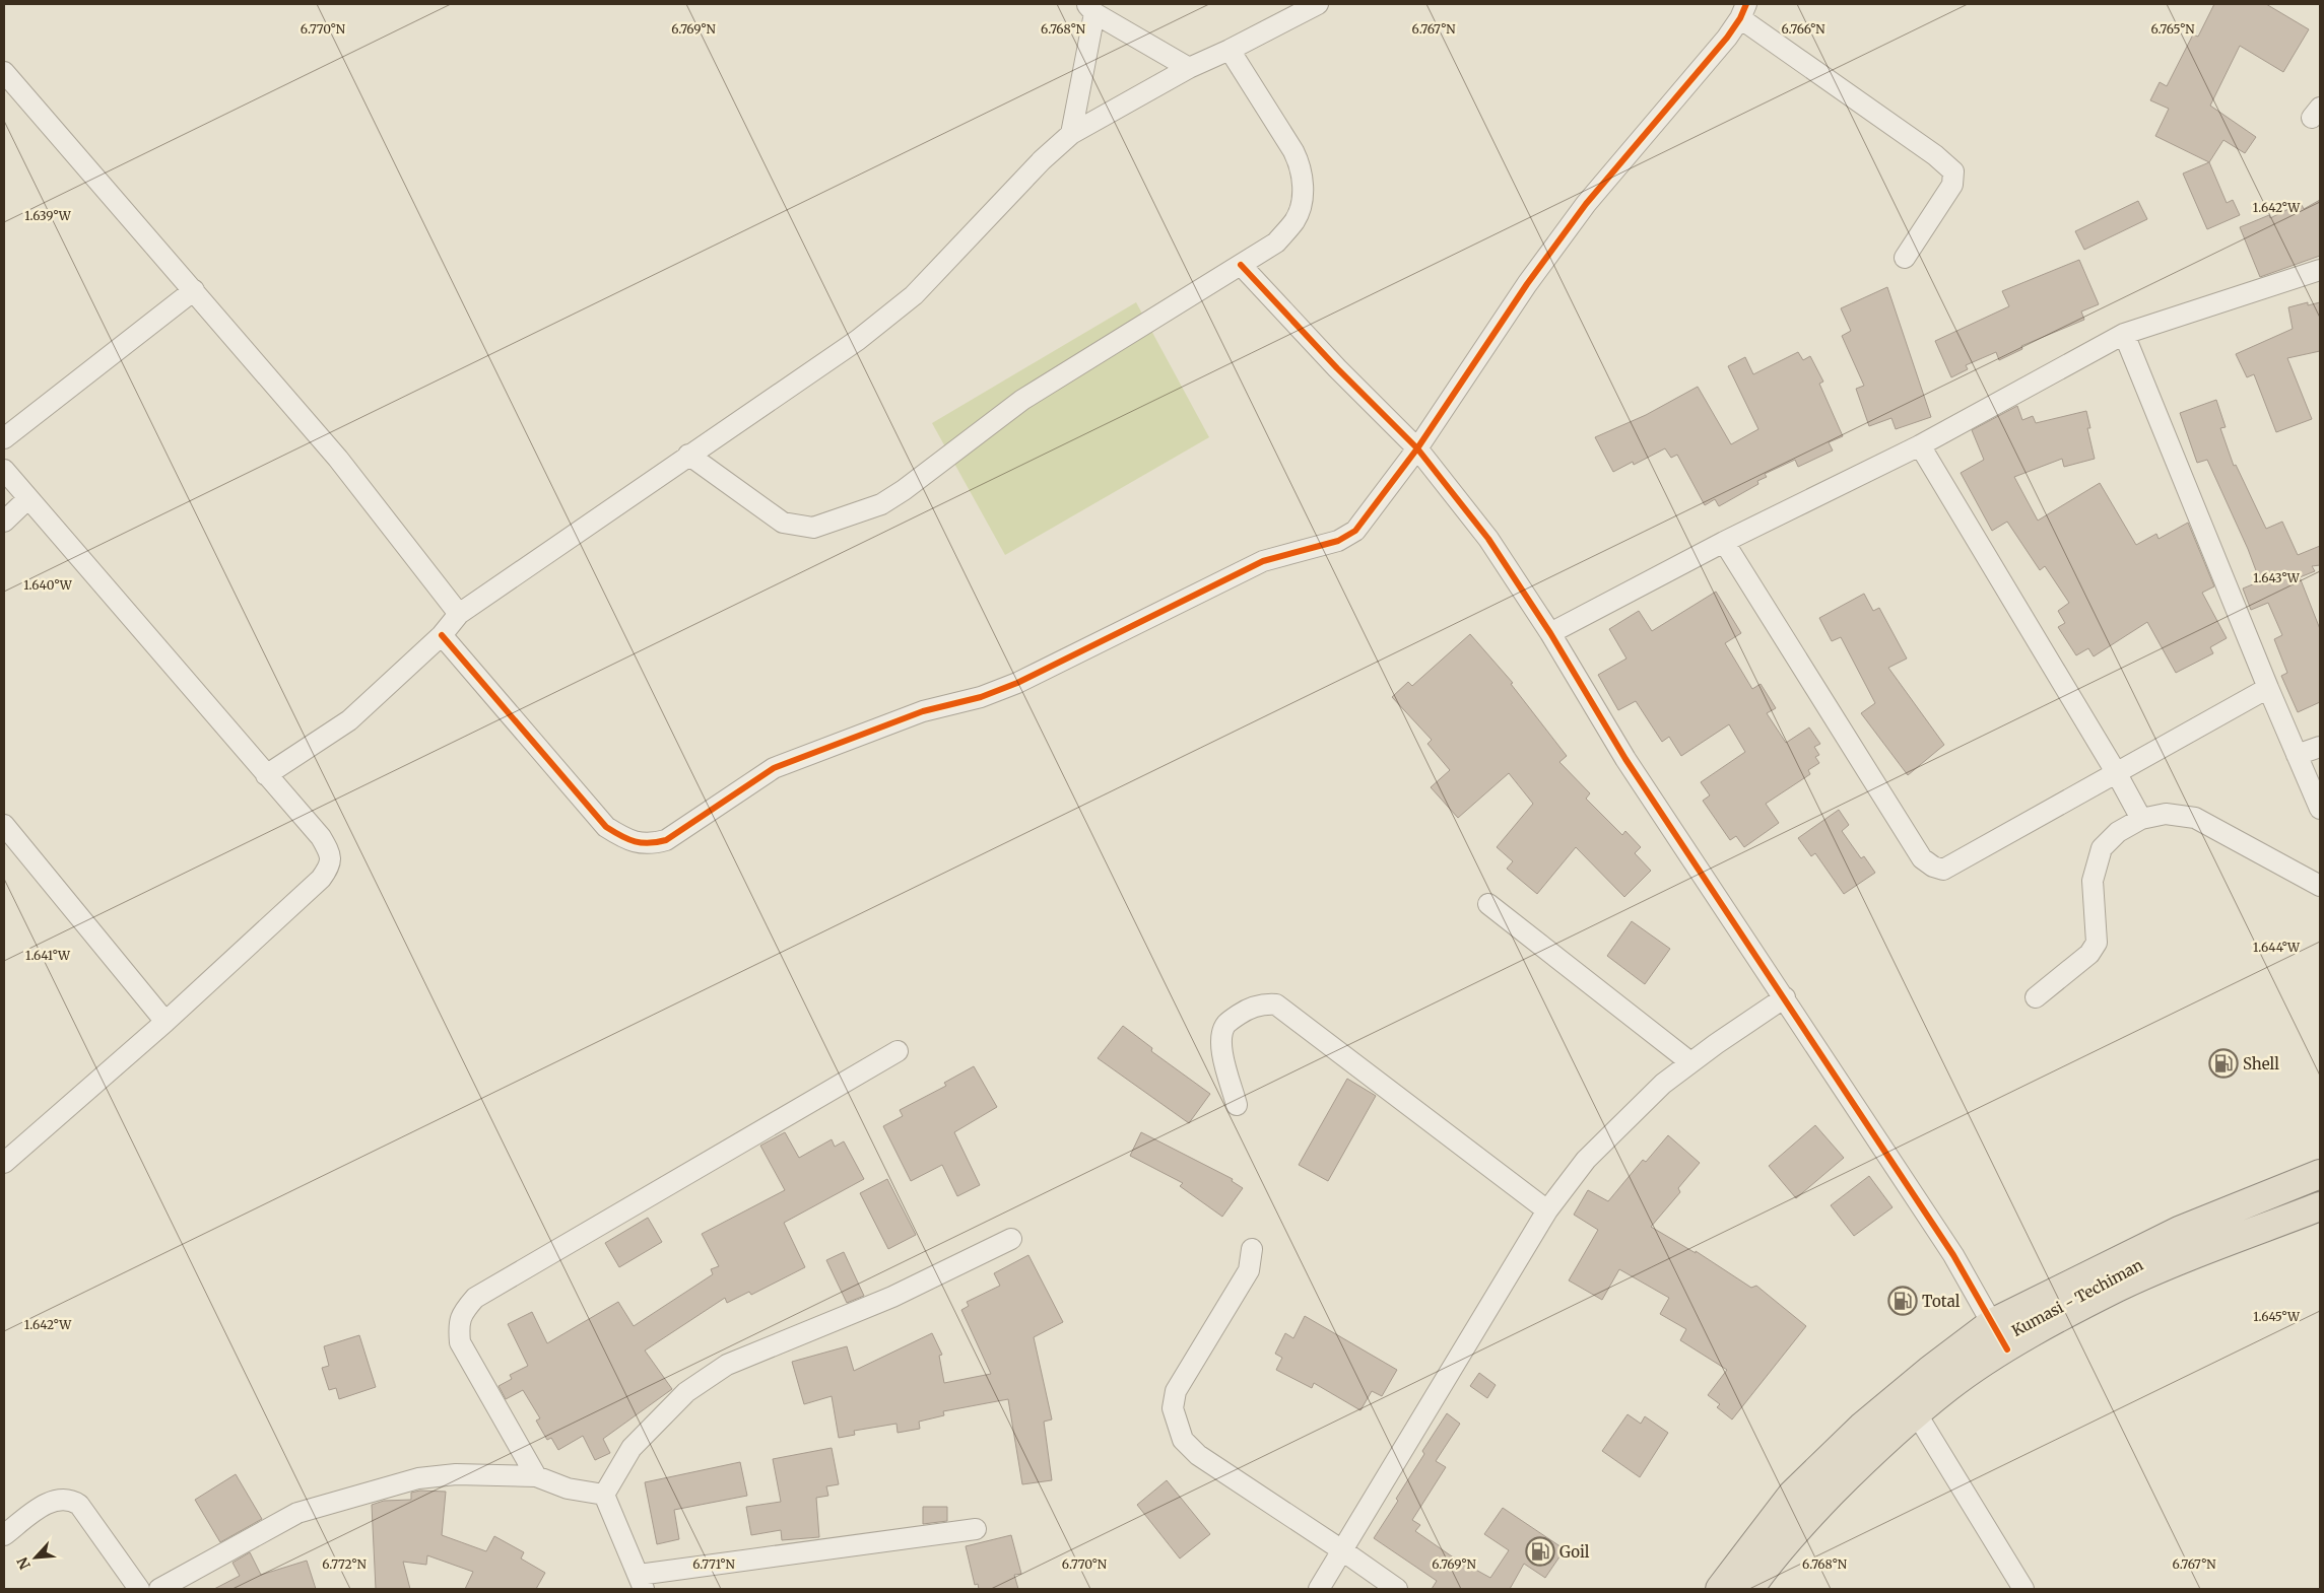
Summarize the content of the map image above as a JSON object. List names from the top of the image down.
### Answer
{
  "streets": {
    "highway": ["Kumasi - Techiman"]
  },
  "places": {
    "fuel station": ["Shell", "Total", "Goil"]
  },
  "north": "bottom left",
  "coordinates": [
    "6.770°N",
    "6.769°N",
    "6.768°N",
    "6.767°N",
    "6.766°N",
    "6.765°N",
    "1.642°W",
    "1.639°W",
    "1.643°W",
    "1.640°W",
    "1.644°W",
    "1.641°W",
    "1.645°W",
    "6.772°N",
    "6.771°N"
  ]
}
